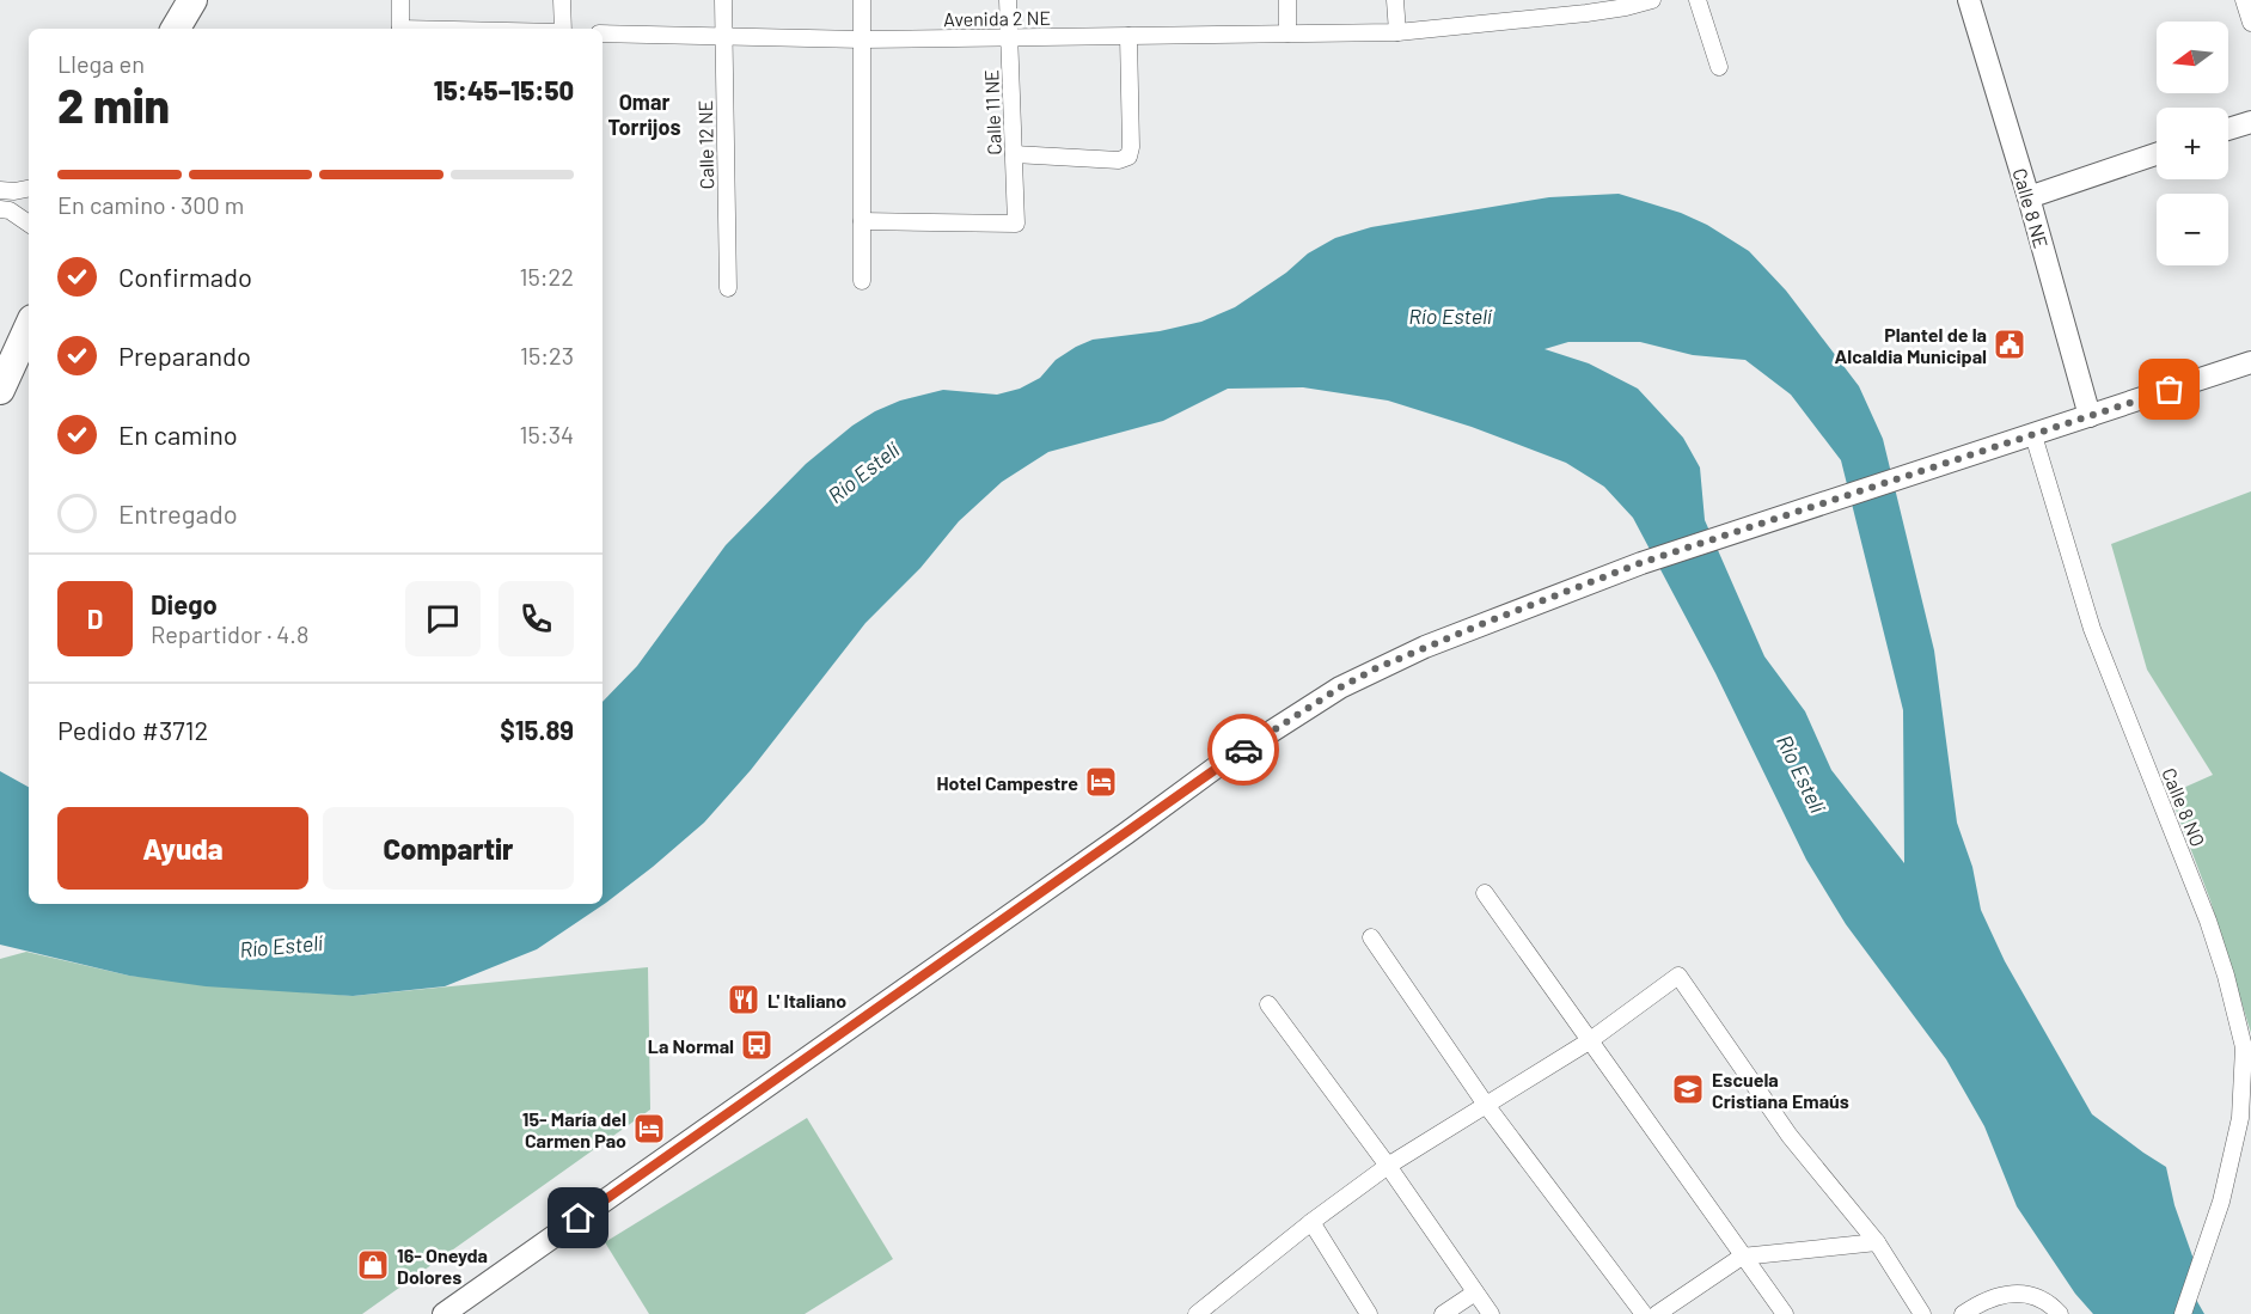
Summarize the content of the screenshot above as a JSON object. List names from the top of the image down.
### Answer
{
  "streets": {
    "street": [
      "Avenida 2 NE",
      "Calle 11 NE",
      "Calle 12 NE",
      "Calle 8 NE",
      "Calle 8 NO"
    ]
  },
  "crossings": [
    ["Avenida 2 NE", "Calle 11 NE"],
    ["Avenida 2 NE", "Calle 12 NE"]
  ],
  "districts": ["Omar Torrijos"],
  "water": ["Río Estelí"],
  "places": {
    "public building": ["Plantel de la Alcaldia Municipal"],
    "hotel": ["Hotel Campestre", "15- María del Carmen Pao"],
    "restaurant": ["L' Italiano"],
    "bus stop": ["La Normal"],
    "school or university": ["Escuela Cristiana Emaús"],
    "shop": ["16- Oneyda Dolores"]
  },
  "north": "left",
  "page": {
    "map_buttons": ["+", "−"],
    "heading": ["2 min", "Llega en", "15:45–15:50"],
    "panel": [
      "Diego",
      "Repartidor · 4.8",
      "Pedido #3712",
      "$15.89"
    ],
    "bar": "En camino · 300 m",
    "list": [
      ["Confirmado", "15:22"],
      ["Preparando", "15:23"],
      ["En camino", "15:34"],
      "Entregado"
    ],
    "round": "D",
    "buttons": ["Ayuda", "Compartir"]
  }
}
